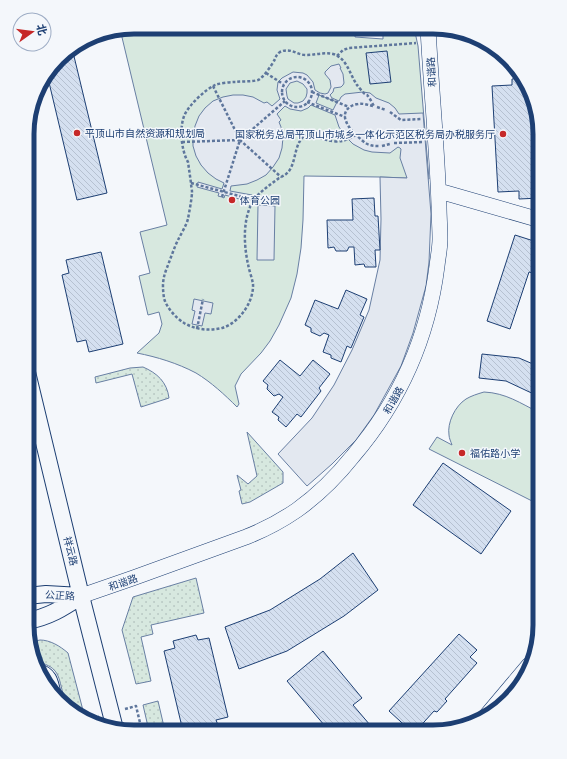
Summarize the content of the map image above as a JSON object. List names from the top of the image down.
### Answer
{
  "streets": {
    "main road": ["祥云路", "公正路"],
    "street": ["和谐路"]
  },
  "crossings": [
    ["和谐路", "祥云路"],
    ["和谐路", "公正路"],
    ["祥云路", "公正路"]
  ],
  "places": [
    "平顶山市自然资源和规划局",
    "国家税务总局平顶山市城乡一体化示范区税务局办税服务厅",
    "体育公园",
    "福佑路小学"
  ],
  "north": "right"
}
